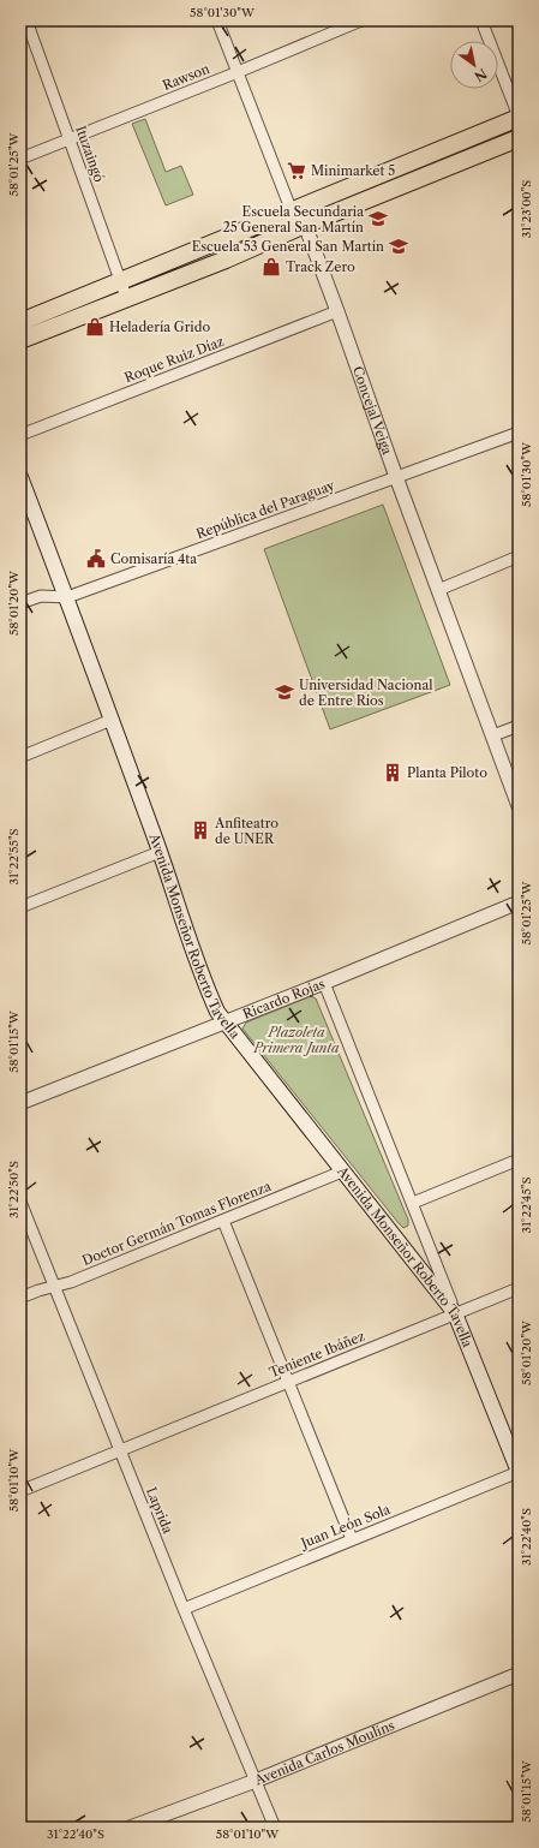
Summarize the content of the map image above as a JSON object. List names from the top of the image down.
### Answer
{
  "streets": {
    "main road": ["Avenida Monseñor Roberto Tavella"],
    "street": [
      "Rawson",
      "Ituzaingó",
      "Roque Ruiz Díaz",
      "Concejal Veiga",
      "República del Paraguay",
      "Ricardo Rojas",
      "Doctor Germán Tomas Florenza",
      "Teniente Ibáñez",
      "Laprida",
      "Juan León Sola",
      "Avenida Carlos Moulins"
    ]
  },
  "crossings": [
    ["Rawson", "Ituzaingó"],
    ["Rawson", "Concejal Veiga"],
    ["Roque Ruiz Díaz", "Concejal Veiga"],
    ["Concejal Veiga", "República del Paraguay"],
    ["República del Paraguay", "Avenida Monseñor Roberto Tavella"],
    ["Avenida Monseñor Roberto Tavella", "Ricardo Rojas"],
    ["Avenida Monseñor Roberto Tavella", "Doctor Germán Tomas Florenza"],
    ["Avenida Monseñor Roberto Tavella", "Teniente Ibáñez"],
    ["Avenida Monseñor Roberto Tavella", "Juan León Sola"],
    ["Doctor Germán Tomas Florenza", "Laprida"],
    ["Teniente Ibáñez", "Laprida"],
    ["Laprida", "Juan León Sola"],
    ["Laprida", "Avenida Carlos Moulins"]
  ],
  "parks": ["Plazoleta Primera Junta"],
  "places": {
    "supermarket": ["Minimarket 5"],
    "school or university": ["Escuela Secundaria 25 General San Martín", "Escuela 53 General San Martín", "Universidad Nacional de Entre Ríos"],
    "shop": ["Track Zero", "Heladería Grido"],
    "public building": ["Comisaría 4ta"],
    "building": ["Planta Piloto", "Anfiteatro de UNER"]
  },
  "north": "bottom right",
  "coordinates": [
    "58°01'30\"W",
    "58°01'25\"W",
    "31°23'00\"S",
    "58°01'20\"W",
    "31°22'55\"S",
    "58°01'15\"W",
    "31°22'50\"S",
    "31°22'45\"S",
    "58°01'10\"W",
    "31°22'40\"S"
  ]
}
